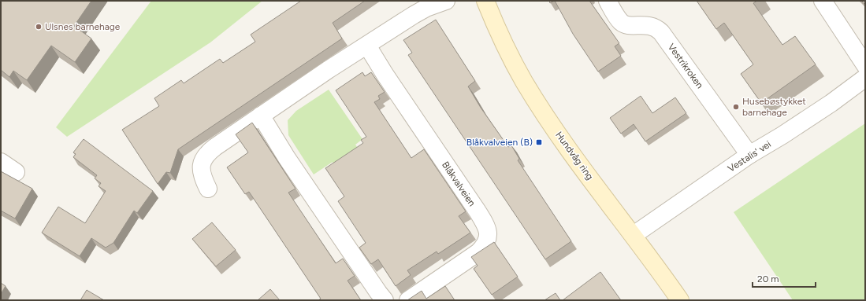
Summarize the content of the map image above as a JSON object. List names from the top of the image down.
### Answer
{
  "streets": {
    "main road": ["Hundvåg ring"],
    "street": ["Vestrikroken", "Vestalis' vei", "Blåkvalveien"]
  },
  "crossings": [
    ["Vestrikroken", "Vestalis' vei"],
    ["Hundvåg ring", "Vestalis' vei"]
  ],
  "places": {
    "other": ["Ulsnes barnehage", "Husebøstykket barnehage"],
    "transit": ["Blåkvalveien (B)"]
  },
  "scale_bar": "20 m"
}
